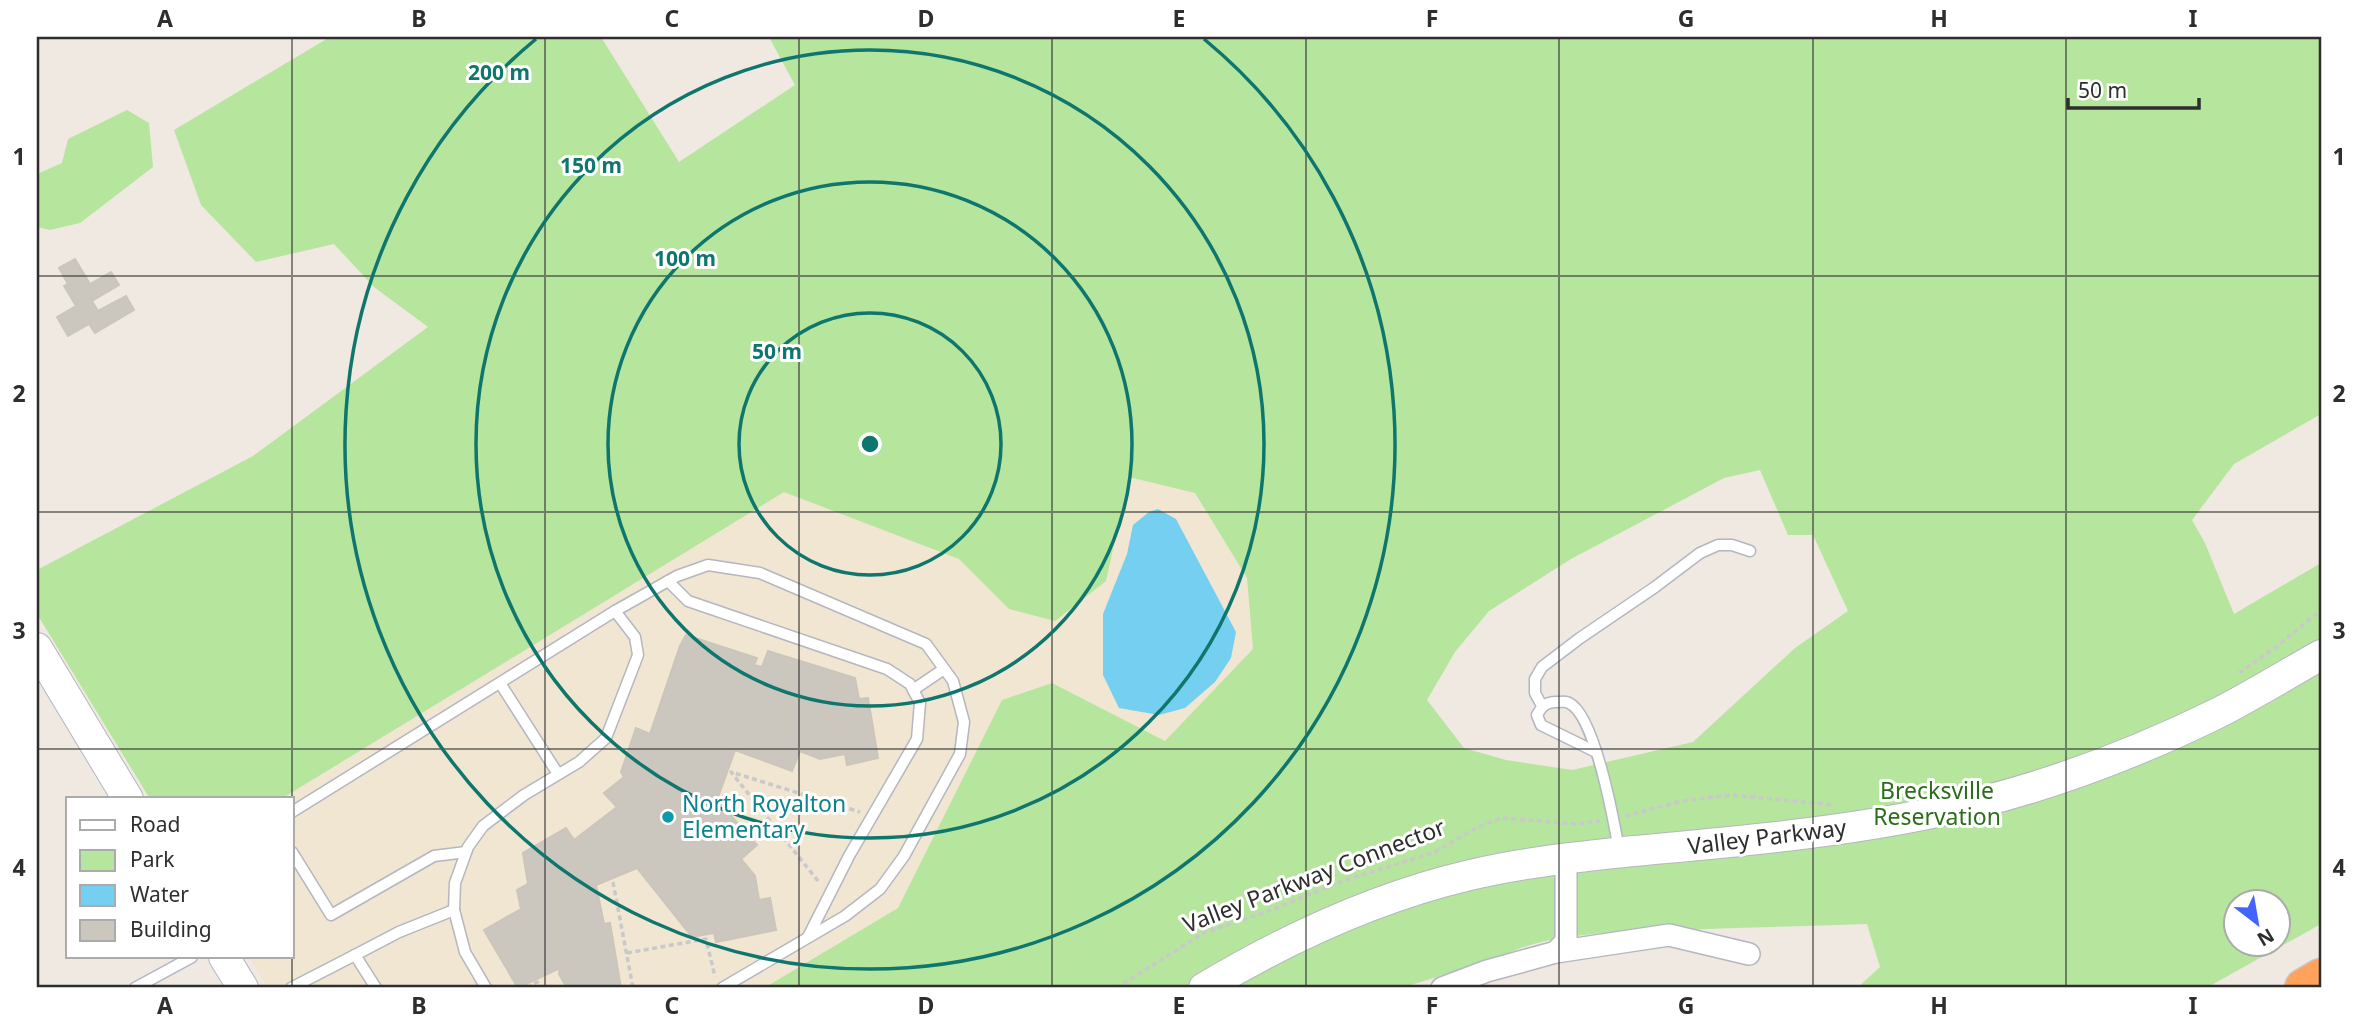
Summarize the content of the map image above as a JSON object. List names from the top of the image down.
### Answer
{
  "streets": {
    "street": ["Valley Parkway"],
    "path": ["Valley Parkway Connector"]
  },
  "parks": ["Brecksville Reservation"],
  "places": ["North Royalton Elementary"],
  "legend": [
    "Road",
    "Park",
    "Water",
    "Building"
  ],
  "scale_bar": "50 m",
  "north": "bottom right",
  "grid": {
    "columns": [
      "A",
      "B",
      "C",
      "D",
      "E",
      "F",
      "G",
      "H",
      "I"
    ],
    "rows": [
      "1",
      "2",
      "3",
      "4"
    ]
  },
  "rings": [
    "200 m",
    "150 m",
    "100 m",
    "50 m"
  ]
}
